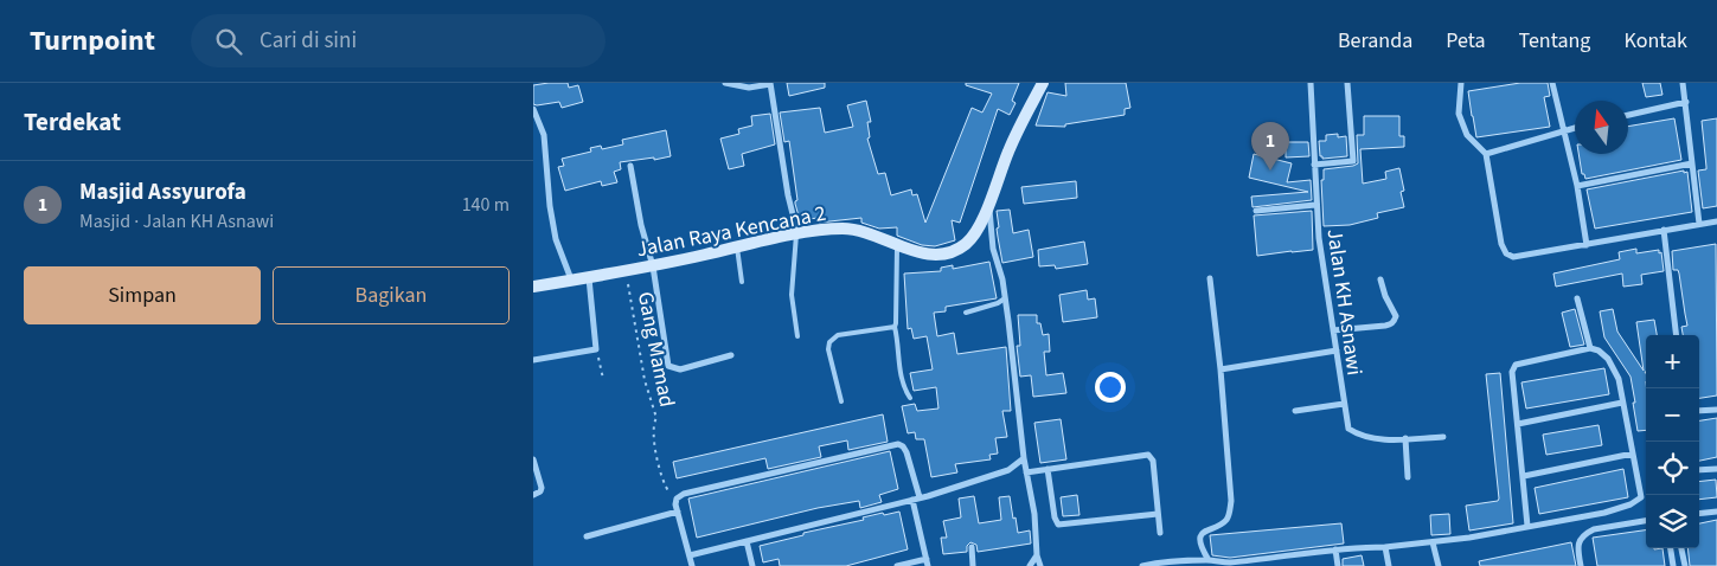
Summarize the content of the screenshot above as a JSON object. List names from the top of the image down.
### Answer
{
  "streets": {
    "street": ["Jalan Raya Kencana 2", "Jalan KH Asnawi"],
    "path": ["Gang Mamad"]
  },
  "crossings": [
    ["Jalan Raya Kencana 2", "Gang Mamad"]
  ],
  "north": "top",
  "page": {
    "header": "Turnpoint",
    "search": "Cari di sini",
    "nav": [
      "Beranda",
      "Peta",
      "Tentang",
      "Kontak"
    ],
    "heading": "Terdekat",
    "pins": "1",
    "list": [
      {
        "mark": "1",
        "name": "Masjid Assyurofa",
        "note": "Masjid · Jalan KH Asnawi",
        "value": "140 m"
      }
    ],
    "buttons": ["Simpan", "Bagikan"],
    "map_buttons": ["+", "−"]
  }
}
